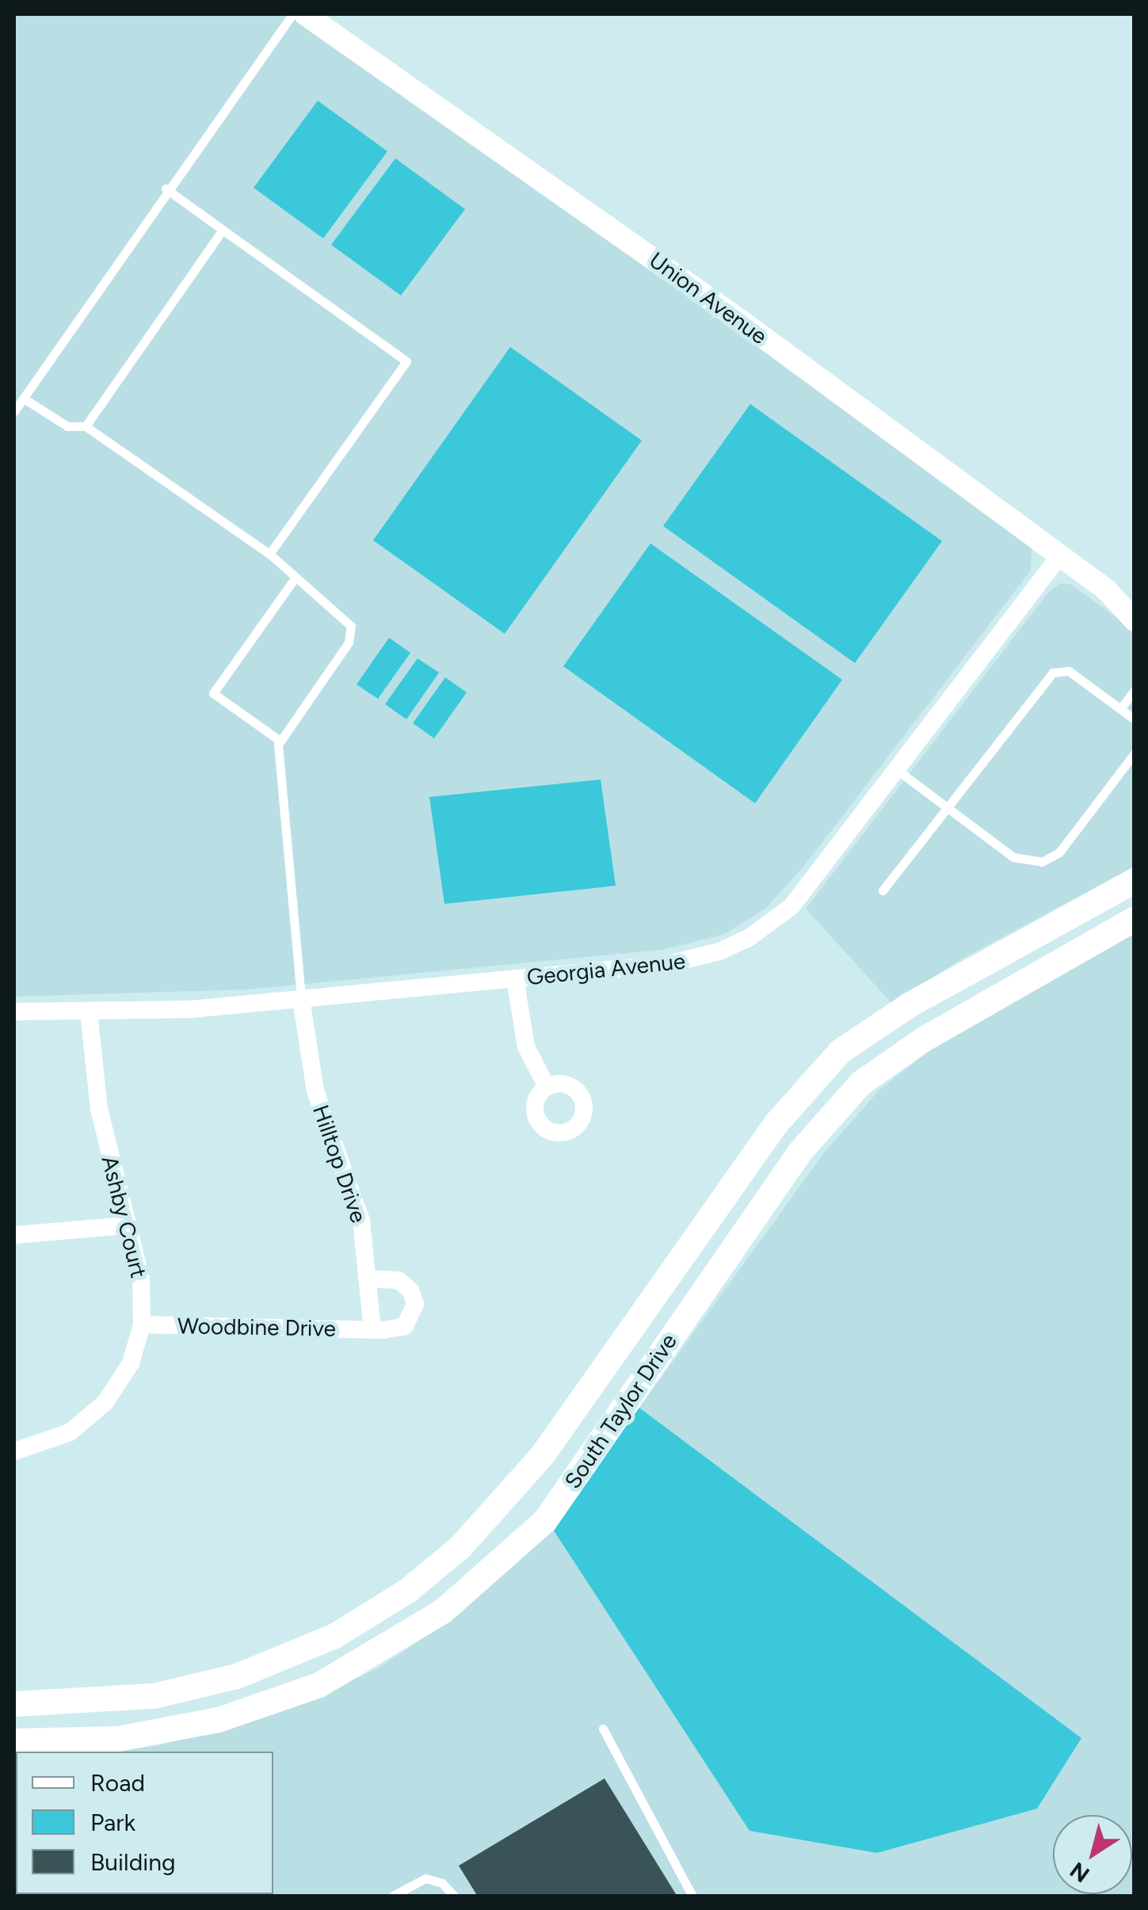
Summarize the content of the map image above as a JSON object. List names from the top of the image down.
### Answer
{
  "streets": {
    "main road": ["South Taylor Drive"],
    "street": [
      "Union Avenue",
      "Georgia Avenue",
      "Hilltop Drive",
      "Ashby Court",
      "Woodbine Drive"
    ]
  },
  "crossings": [
    ["Union Avenue", "Georgia Avenue"],
    ["Georgia Avenue", "Hilltop Drive"],
    ["Georgia Avenue", "Ashby Court"],
    ["Hilltop Drive", "Woodbine Drive"],
    ["Ashby Court", "Woodbine Drive"]
  ],
  "legend": ["Road", "Park", "Building"],
  "north": "bottom left"
}
